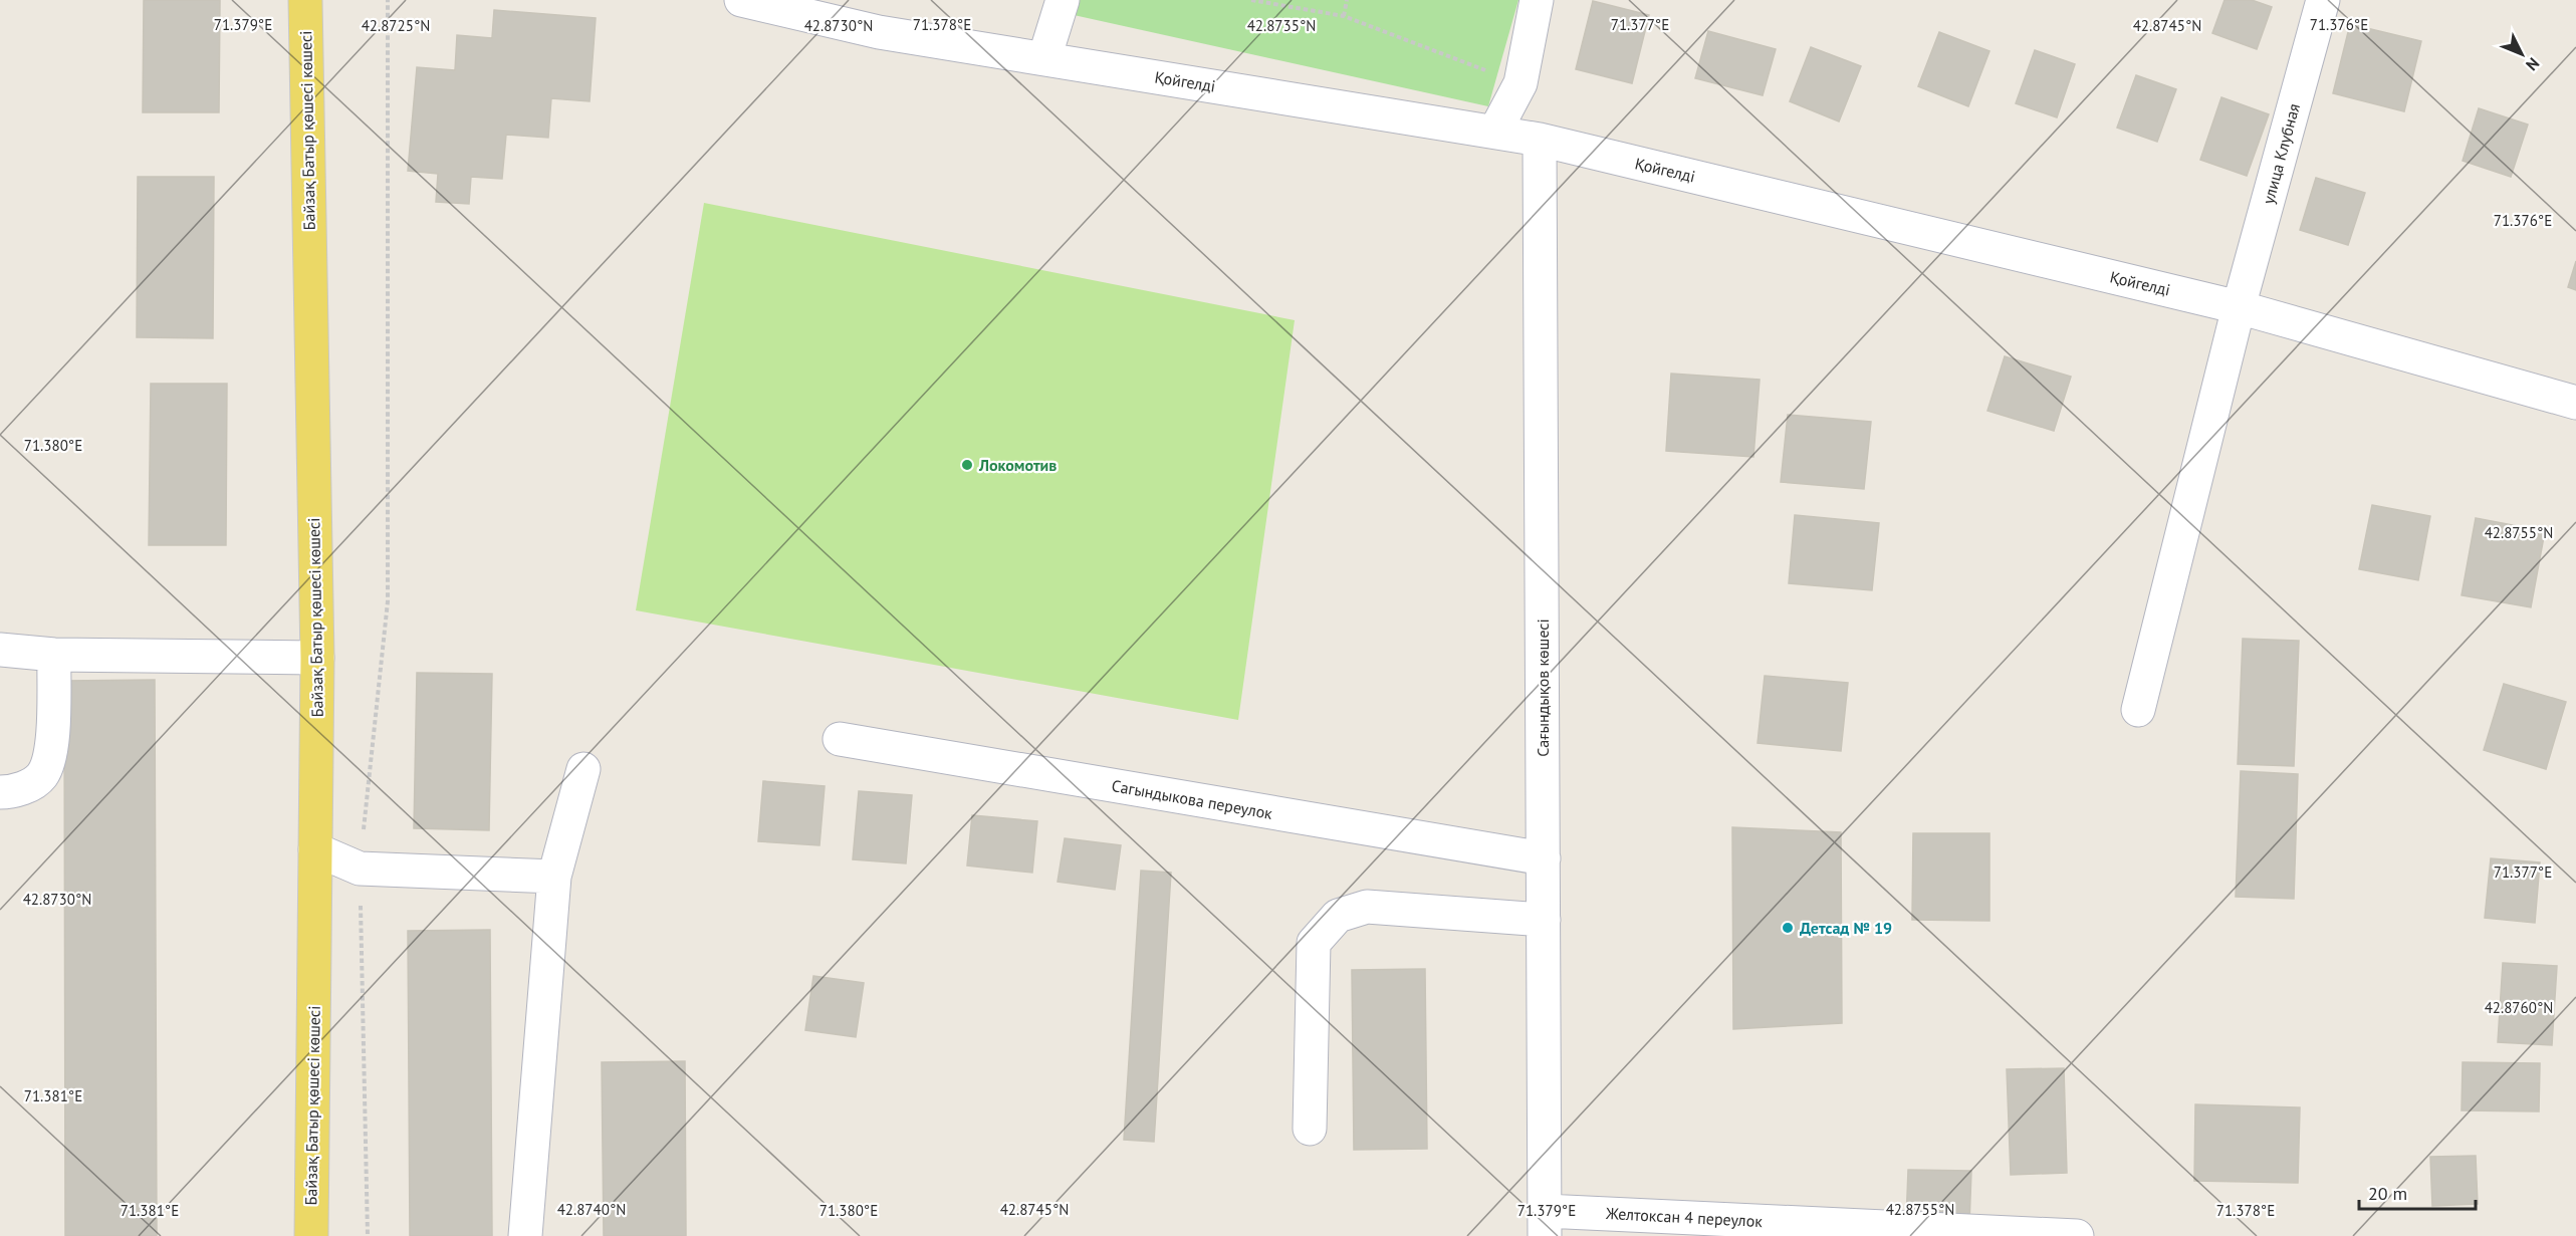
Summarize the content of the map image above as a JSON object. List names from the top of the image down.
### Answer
{
  "streets": {
    "main road": ["Байзақ Батыр қөшесі көшесі"],
    "street": [
      "Қойгелді",
      "улица Клубная",
      "Сағындықов көшесі",
      "Сагындыкова переулок",
      "Желтоксан 4 переулок"
    ]
  },
  "crossings": [
    ["Қойгелді", "улица Клубная"],
    ["Қойгелді", "Сағындықов көшесі"],
    ["Сағындықов көшесі", "Сагындыкова переулок"],
    ["Сағындықов көшесі", "Желтоксан 4 переулок"]
  ],
  "places": ["Локомотив", "Детсад № 19"],
  "scale_bar": "20 m",
  "north": "bottom right",
  "coordinates": [
    "71.379°E",
    "71.378°E",
    "71.377°E",
    "71.376°E",
    "42.8725°N",
    "42.8730°N",
    "42.8735°N",
    "42.8745°N",
    "71.380°E",
    "42.8755°N",
    "42.8760°N",
    "71.381°E",
    "42.8740°N"
  ]
}
